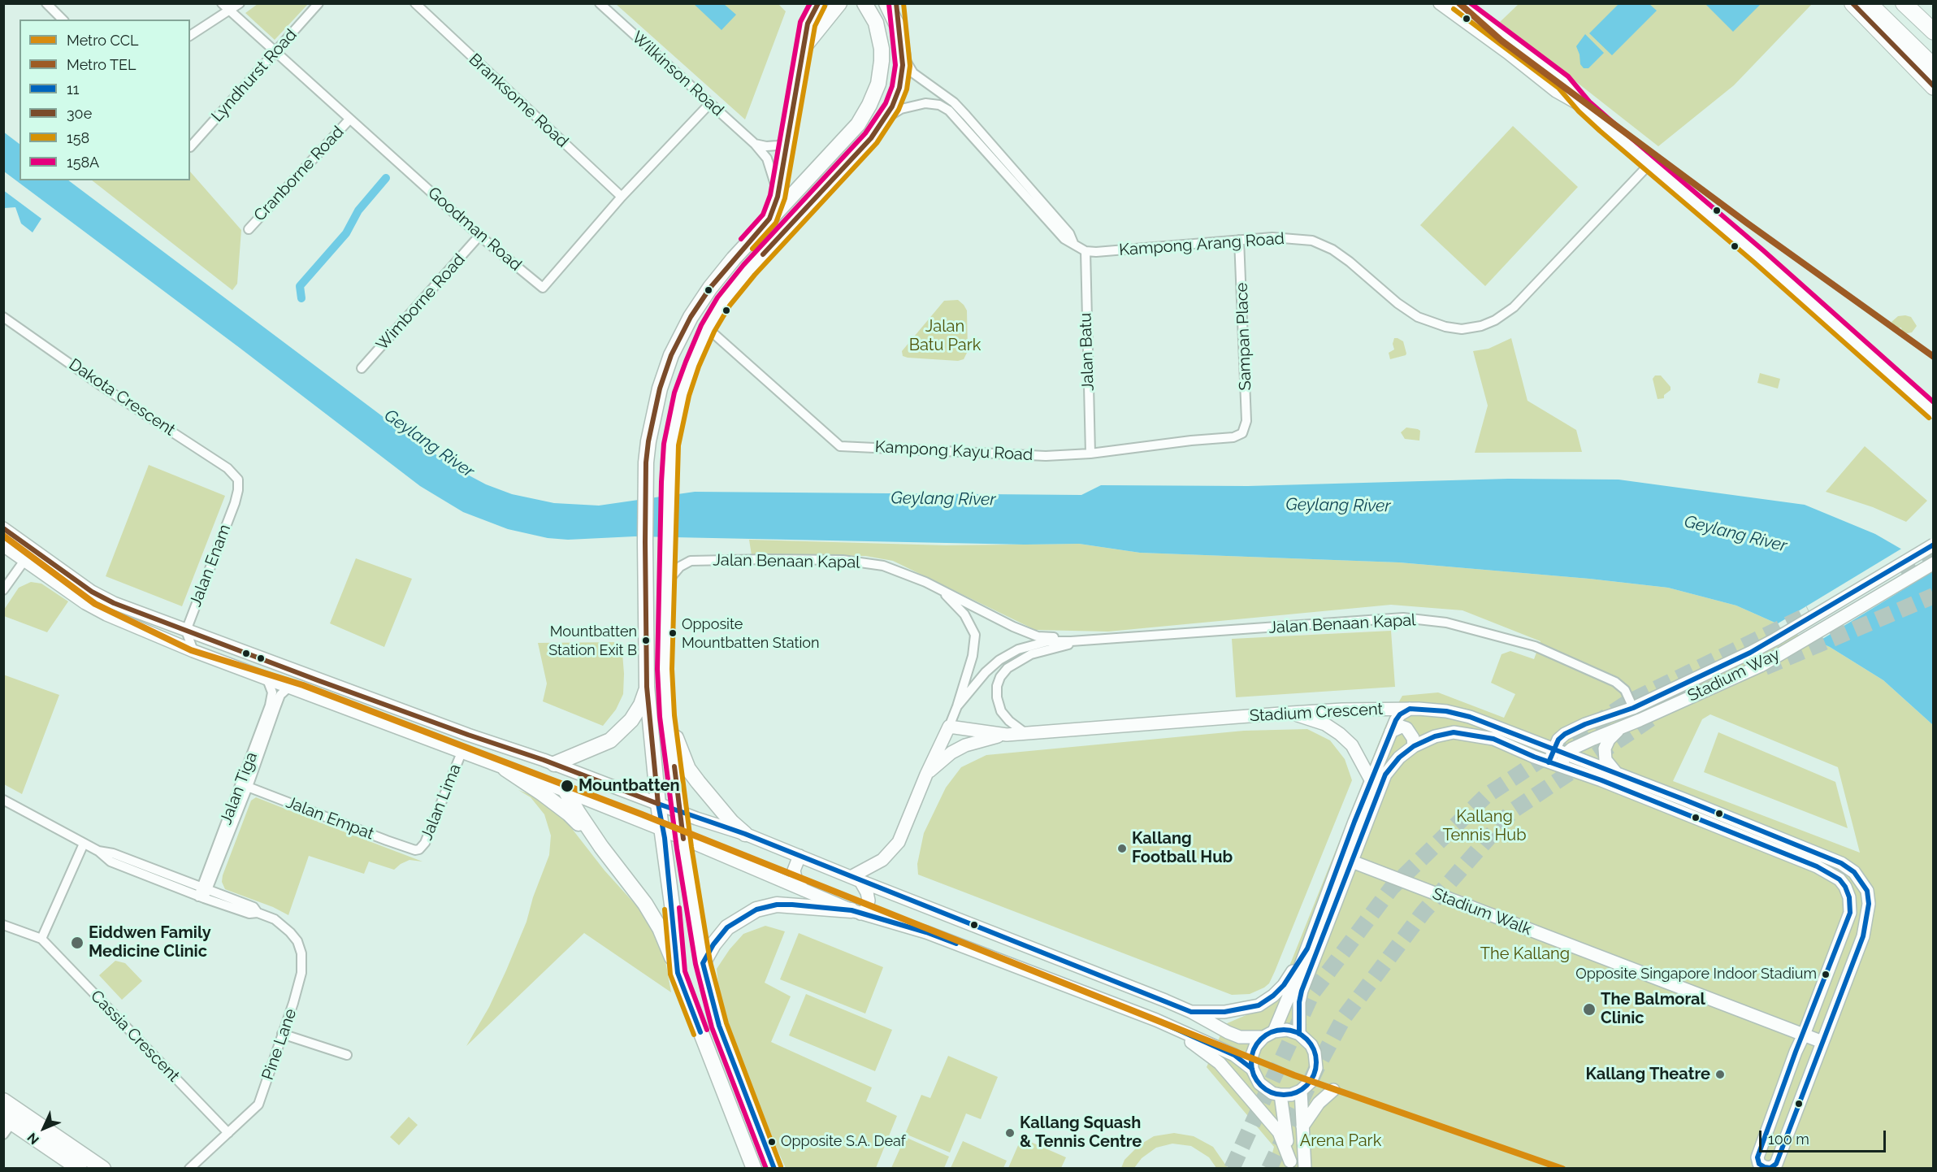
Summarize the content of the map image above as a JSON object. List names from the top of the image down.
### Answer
{
  "streets": {
    "street": [
      "Wilkinson Road",
      "Lyndhurst Road",
      "Branksome Road",
      "Cranborne Road",
      "Goodman Road",
      "Kampong Arang Road",
      "Wimborne Road",
      "Sampan Place",
      "Jalan Batu",
      "Dakota Crescent",
      "Kampong Kayu Road",
      "Jalan Benaan Kapal",
      "Jalan Enam",
      "Stadium Way",
      "Stadium Crescent",
      "Jalan Tiga",
      "Jalan Lima",
      "Jalan Empat",
      "Stadium Walk",
      "Cassia Crescent",
      "Pine Lane"
    ]
  },
  "crossings": [
    ["Wilkinson Road", "Goodman Road"],
    ["Lyndhurst Road", "Goodman Road"],
    ["Branksome Road", "Goodman Road"],
    ["Cranborne Road", "Goodman Road"],
    ["Goodman Road", "Wimborne Road"],
    ["Kampong Arang Road", "Sampan Place"],
    ["Kampong Arang Road", "Jalan Batu"],
    ["Sampan Place", "Kampong Kayu Road"],
    ["Jalan Batu", "Kampong Kayu Road"],
    ["Dakota Crescent", "Jalan Enam"],
    ["Jalan Benaan Kapal", "Stadium Way"],
    ["Jalan Benaan Kapal", "Stadium Crescent"],
    ["Stadium Way", "Stadium Crescent"],
    ["Stadium Crescent", "Stadium Walk"],
    ["Jalan Tiga", "Jalan Empat"],
    ["Jalan Tiga", "Pine Lane"],
    ["Jalan Lima", "Jalan Empat"],
    ["Cassia Crescent", "Pine Lane"]
  ],
  "water": ["Geylang River"],
  "parks": [
    "Jalan Batu Park",
    "Kallang Tennis Hub",
    "The Kallang",
    "Arena Park"
  ],
  "places": [
    "Opposite Mountbatten Station",
    "Mountbatten Station Exit B",
    "Mountbatten",
    "Kallang Football Hub",
    "Eiddwen Family Medicine Clinic",
    "Opposite Singapore Indoor Stadium",
    "The Balmoral Clinic",
    "Kallang Theatre",
    "Kallang Squash & Tennis Centre",
    "Opposite S.A. Deaf"
  ],
  "lines": [
    "metro line TEL",
    "transit line 30e",
    "transit line 158",
    "transit line 158A",
    "metro line CCL",
    "transit line 11"
  ],
  "legend": [
    "Metro CCL",
    "Metro TEL",
    "11",
    "30e",
    "158",
    "158A"
  ],
  "scale_bar": "100 m",
  "north": "bottom left"
}
